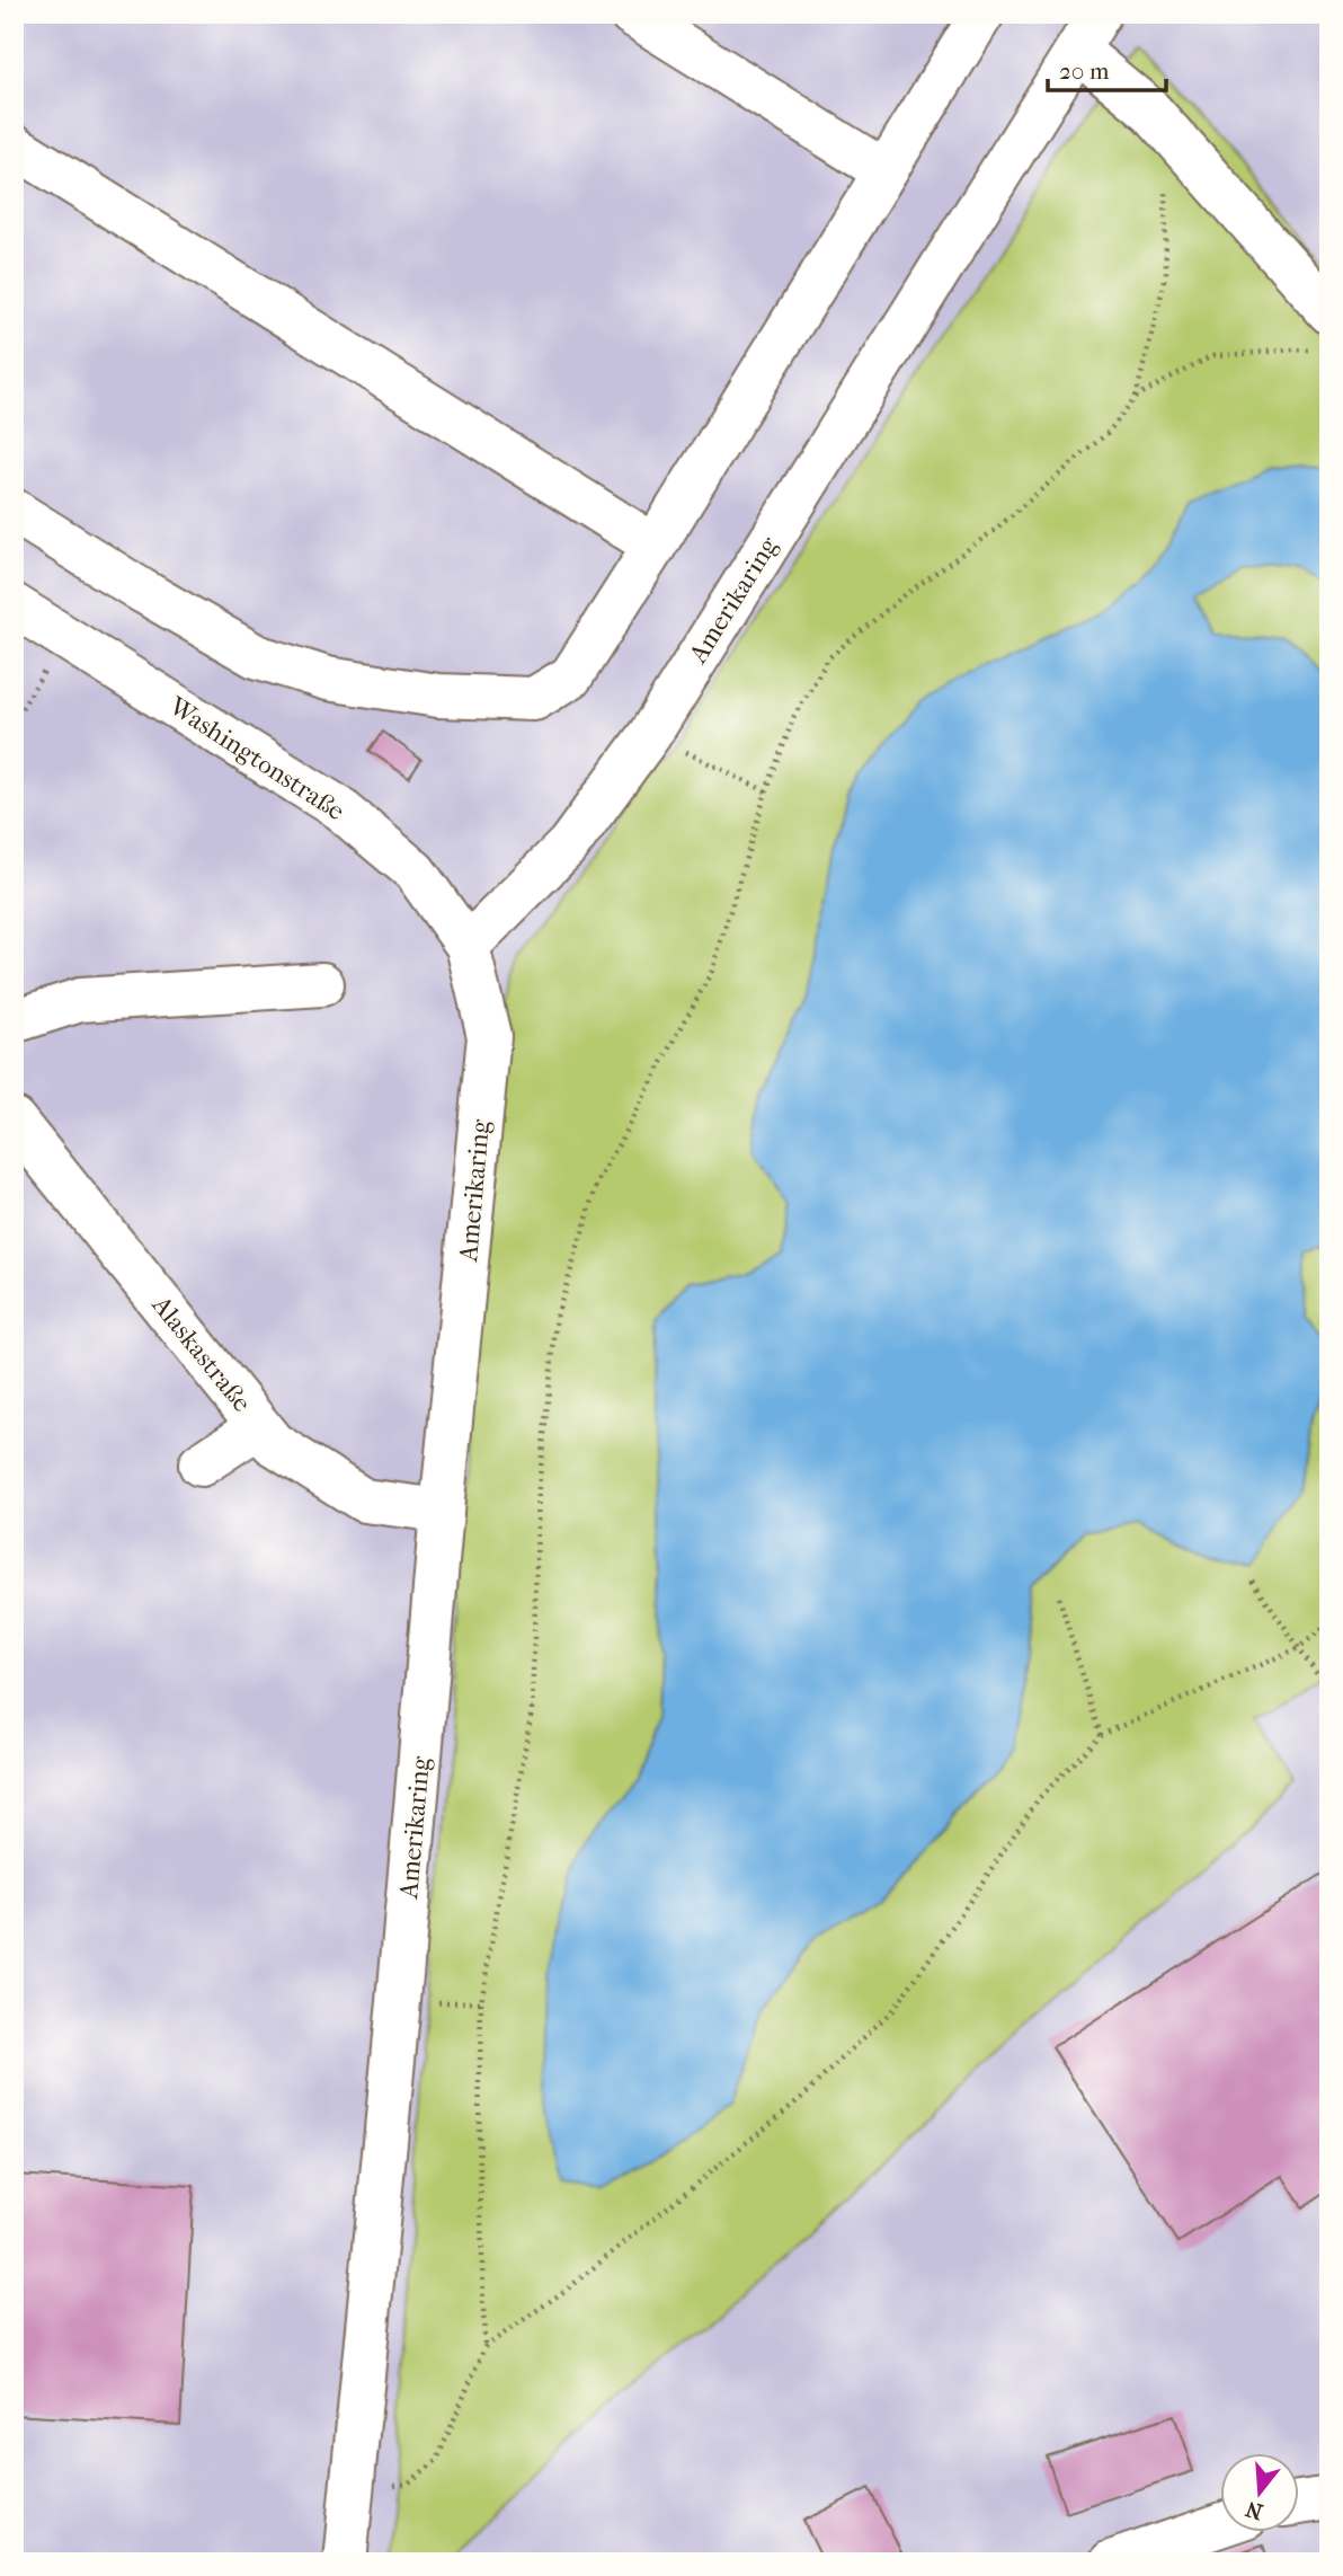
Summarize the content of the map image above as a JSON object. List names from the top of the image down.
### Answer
{
  "streets": {
    "street": ["Amerikaring", "Washingtonstraße", "Alaskastraße"]
  },
  "crossings": [
    ["Amerikaring", "Washingtonstraße"],
    ["Amerikaring", "Alaskastraße"]
  ],
  "scale_bar": "20 m",
  "north": "bottom"
}
